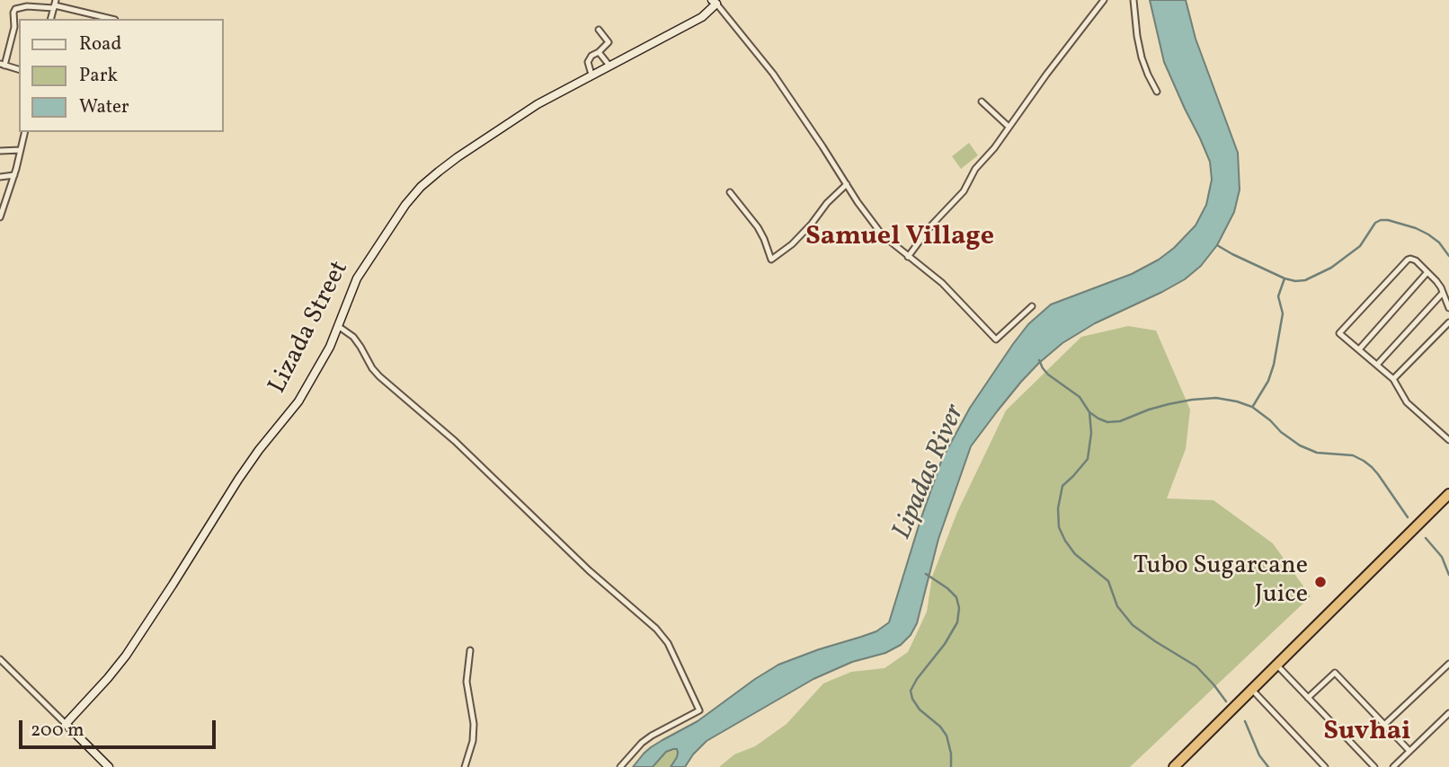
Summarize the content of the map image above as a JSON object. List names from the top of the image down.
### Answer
{
  "streets": {
    "street": ["Lizada Street"]
  },
  "districts": ["Samuel Village", "Suvhai"],
  "water": ["Lipadas River"],
  "places": ["Tubo Sugarcane Juice"],
  "legend": ["Road", "Park", "Water"],
  "scale_bar": "200 m"
}
